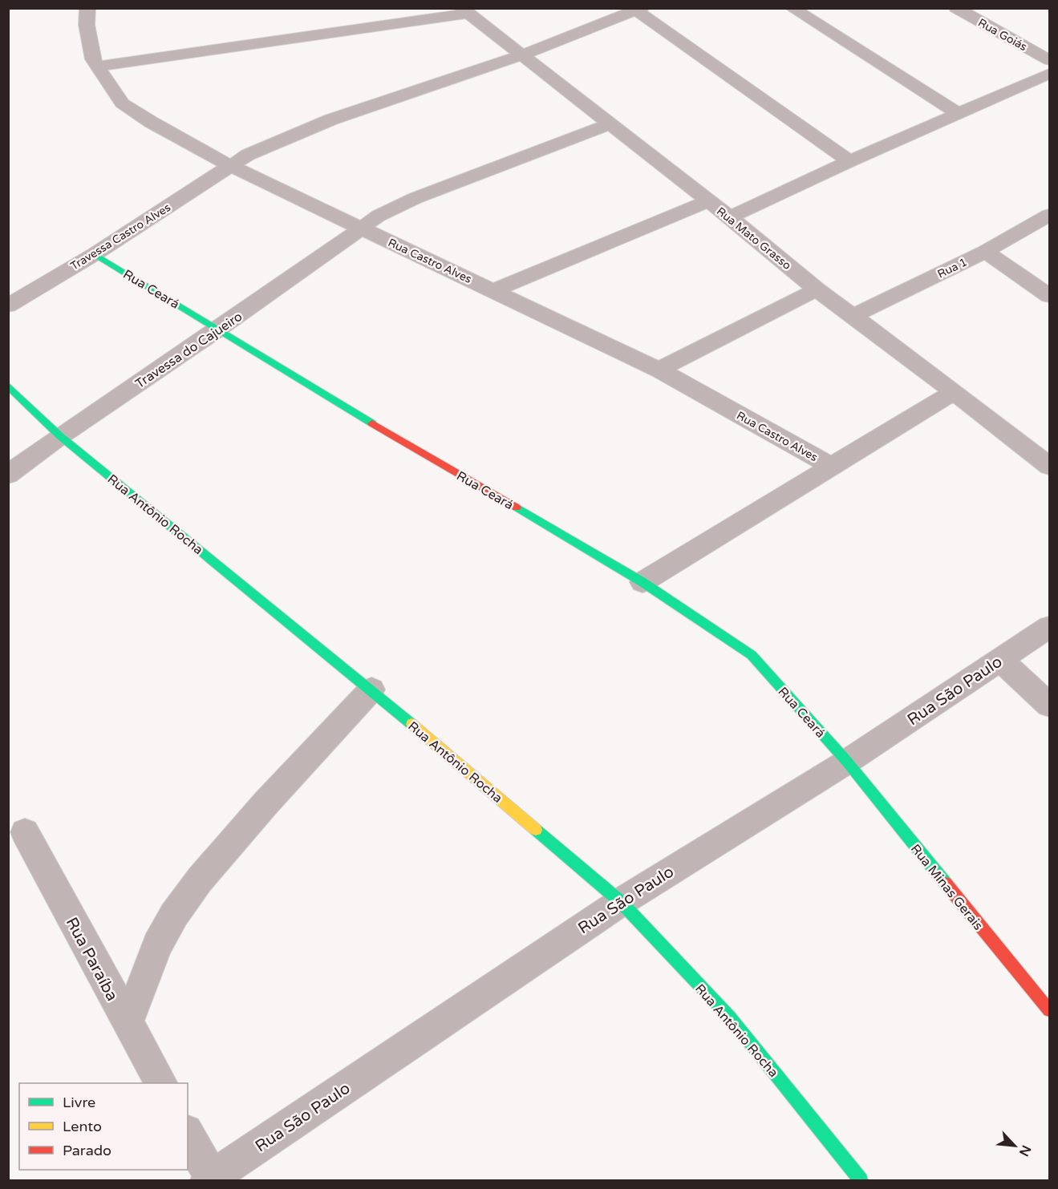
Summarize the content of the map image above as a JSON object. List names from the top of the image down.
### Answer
{
  "streets": {
    "street": [
      "Rua Goiás",
      "Travessa Castro Alves",
      "Rua Mato Grasso",
      "Rua Castro Alves",
      "Rua 1",
      "Rua Ceará",
      "Travessa do Cajueiro",
      "Rua Antônio Rocha",
      "Rua São Paulo",
      "Rua Minas Gerais",
      "Rua Paraíba"
    ]
  },
  "crossings": [
    ["Travessa Castro Alves", "Rua Mato Grasso"],
    ["Travessa Castro Alves", "Rua Castro Alves"],
    ["Travessa Castro Alves", "Rua Ceará"],
    ["Rua Mato Grasso", "Rua 1"],
    ["Rua Mato Grasso", "Travessa do Cajueiro"],
    ["Rua Castro Alves", "Travessa do Cajueiro"],
    ["Rua Ceará", "Travessa do Cajueiro"],
    ["Rua Ceará", "Rua São Paulo"],
    ["Rua Ceará", "Rua Minas Gerais"],
    ["Travessa do Cajueiro", "Rua Antônio Rocha"],
    ["Rua Antônio Rocha", "Rua São Paulo"],
    ["Rua São Paulo", "Rua Minas Gerais"]
  ],
  "legend": ["Livre", "Lento", "Parado"],
  "north": "bottom right"
}
